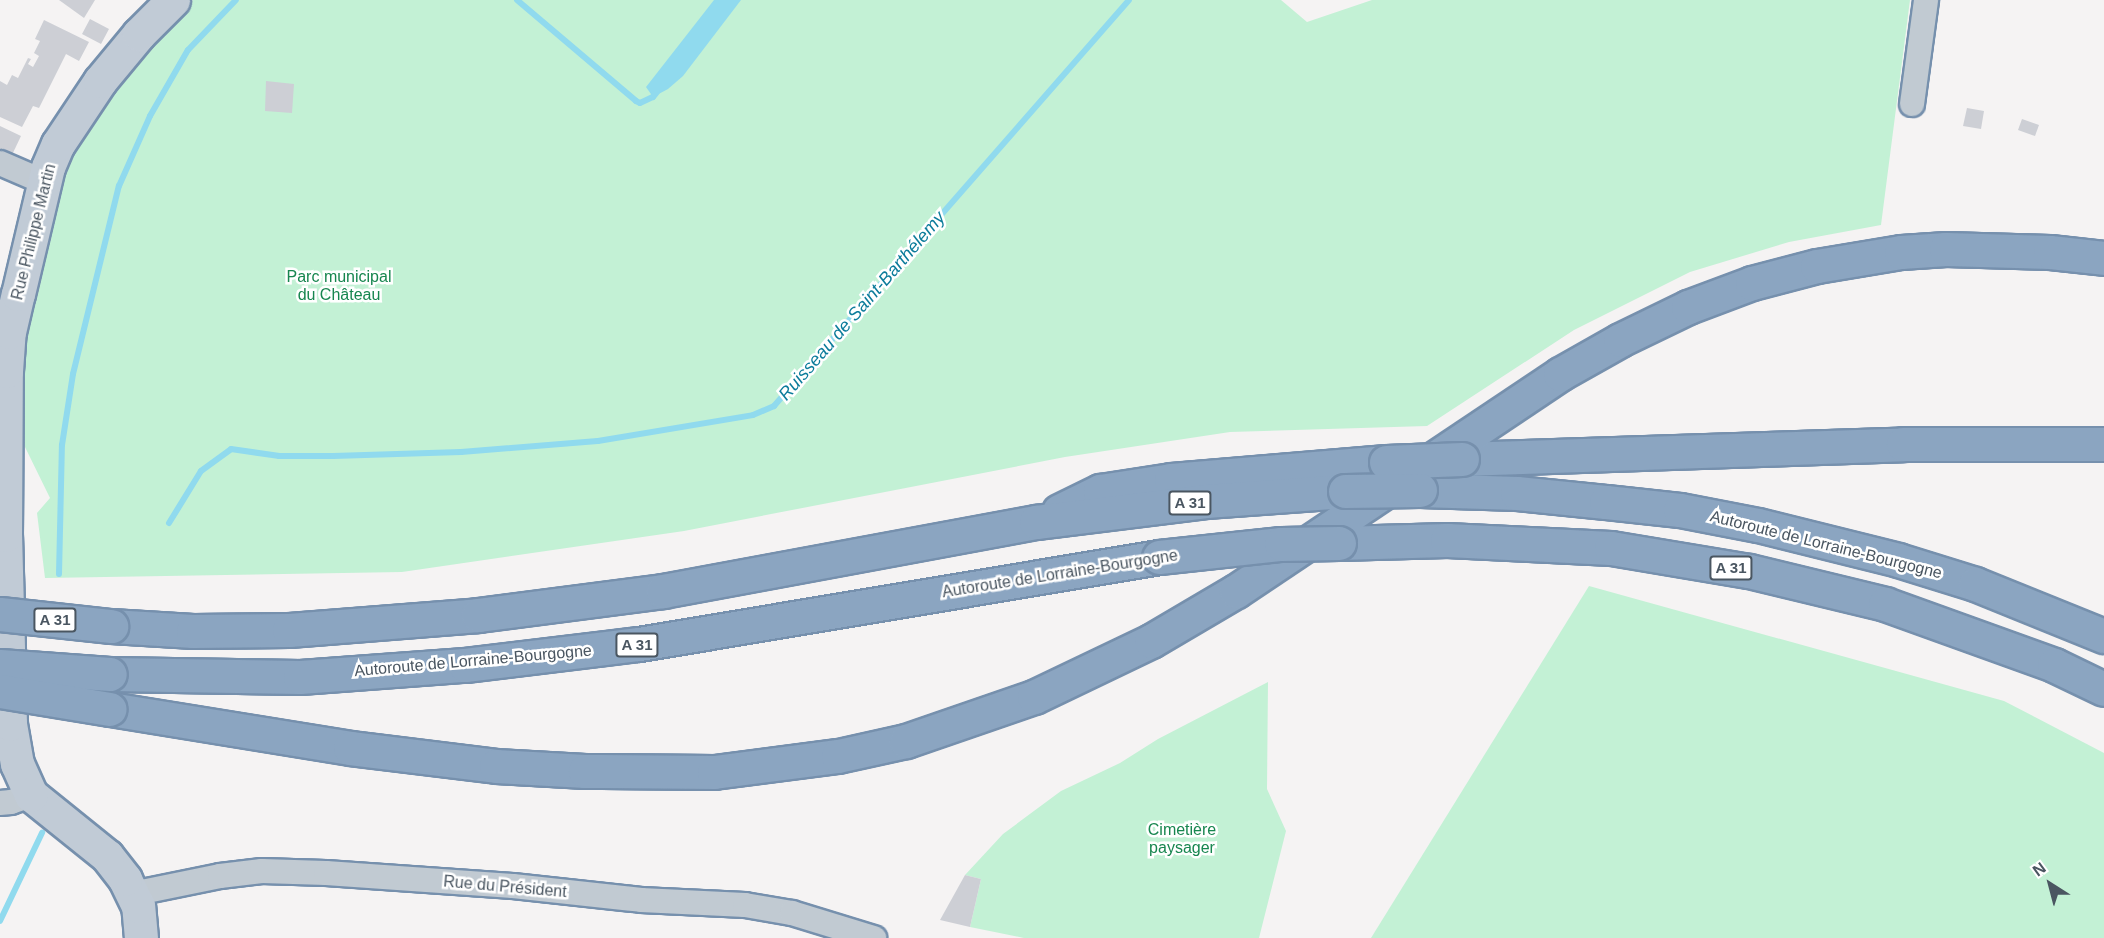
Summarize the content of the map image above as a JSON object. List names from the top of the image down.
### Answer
{
  "streets": {
    "highway": ["A 31", "Autoroute de Lorraine-Bourgogne"],
    "street": ["Rue Philippe Martin", "Rue du Président"]
  },
  "water": ["Ruisseau de Saint-Barthélemy"],
  "parks": ["Parc municipal du Château", "Cimetière paysager"],
  "north": "top left"
}
